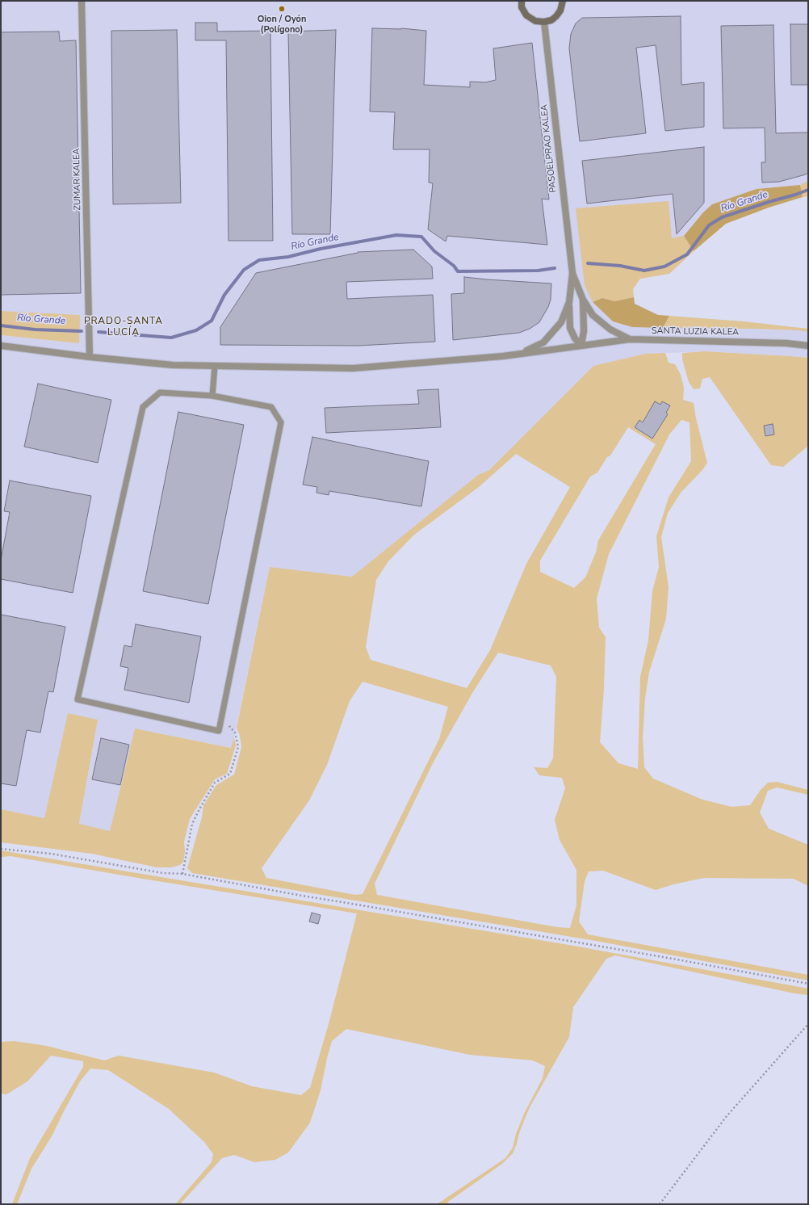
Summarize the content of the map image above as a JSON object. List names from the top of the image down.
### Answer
{
  "streets": {
    "street": ["PASOELPRAO KALEA", "ZUMAR KALEA", "SANTA LUZIA KALEA"]
  },
  "crossings": [
    ["ZUMAR KALEA", "SANTA LUZIA KALEA"]
  ],
  "districts": ["PRADO-SANTA LUCÍA"],
  "water": ["Río Grande"],
  "places": ["Oion / Oyón (Polígono)"]
}
